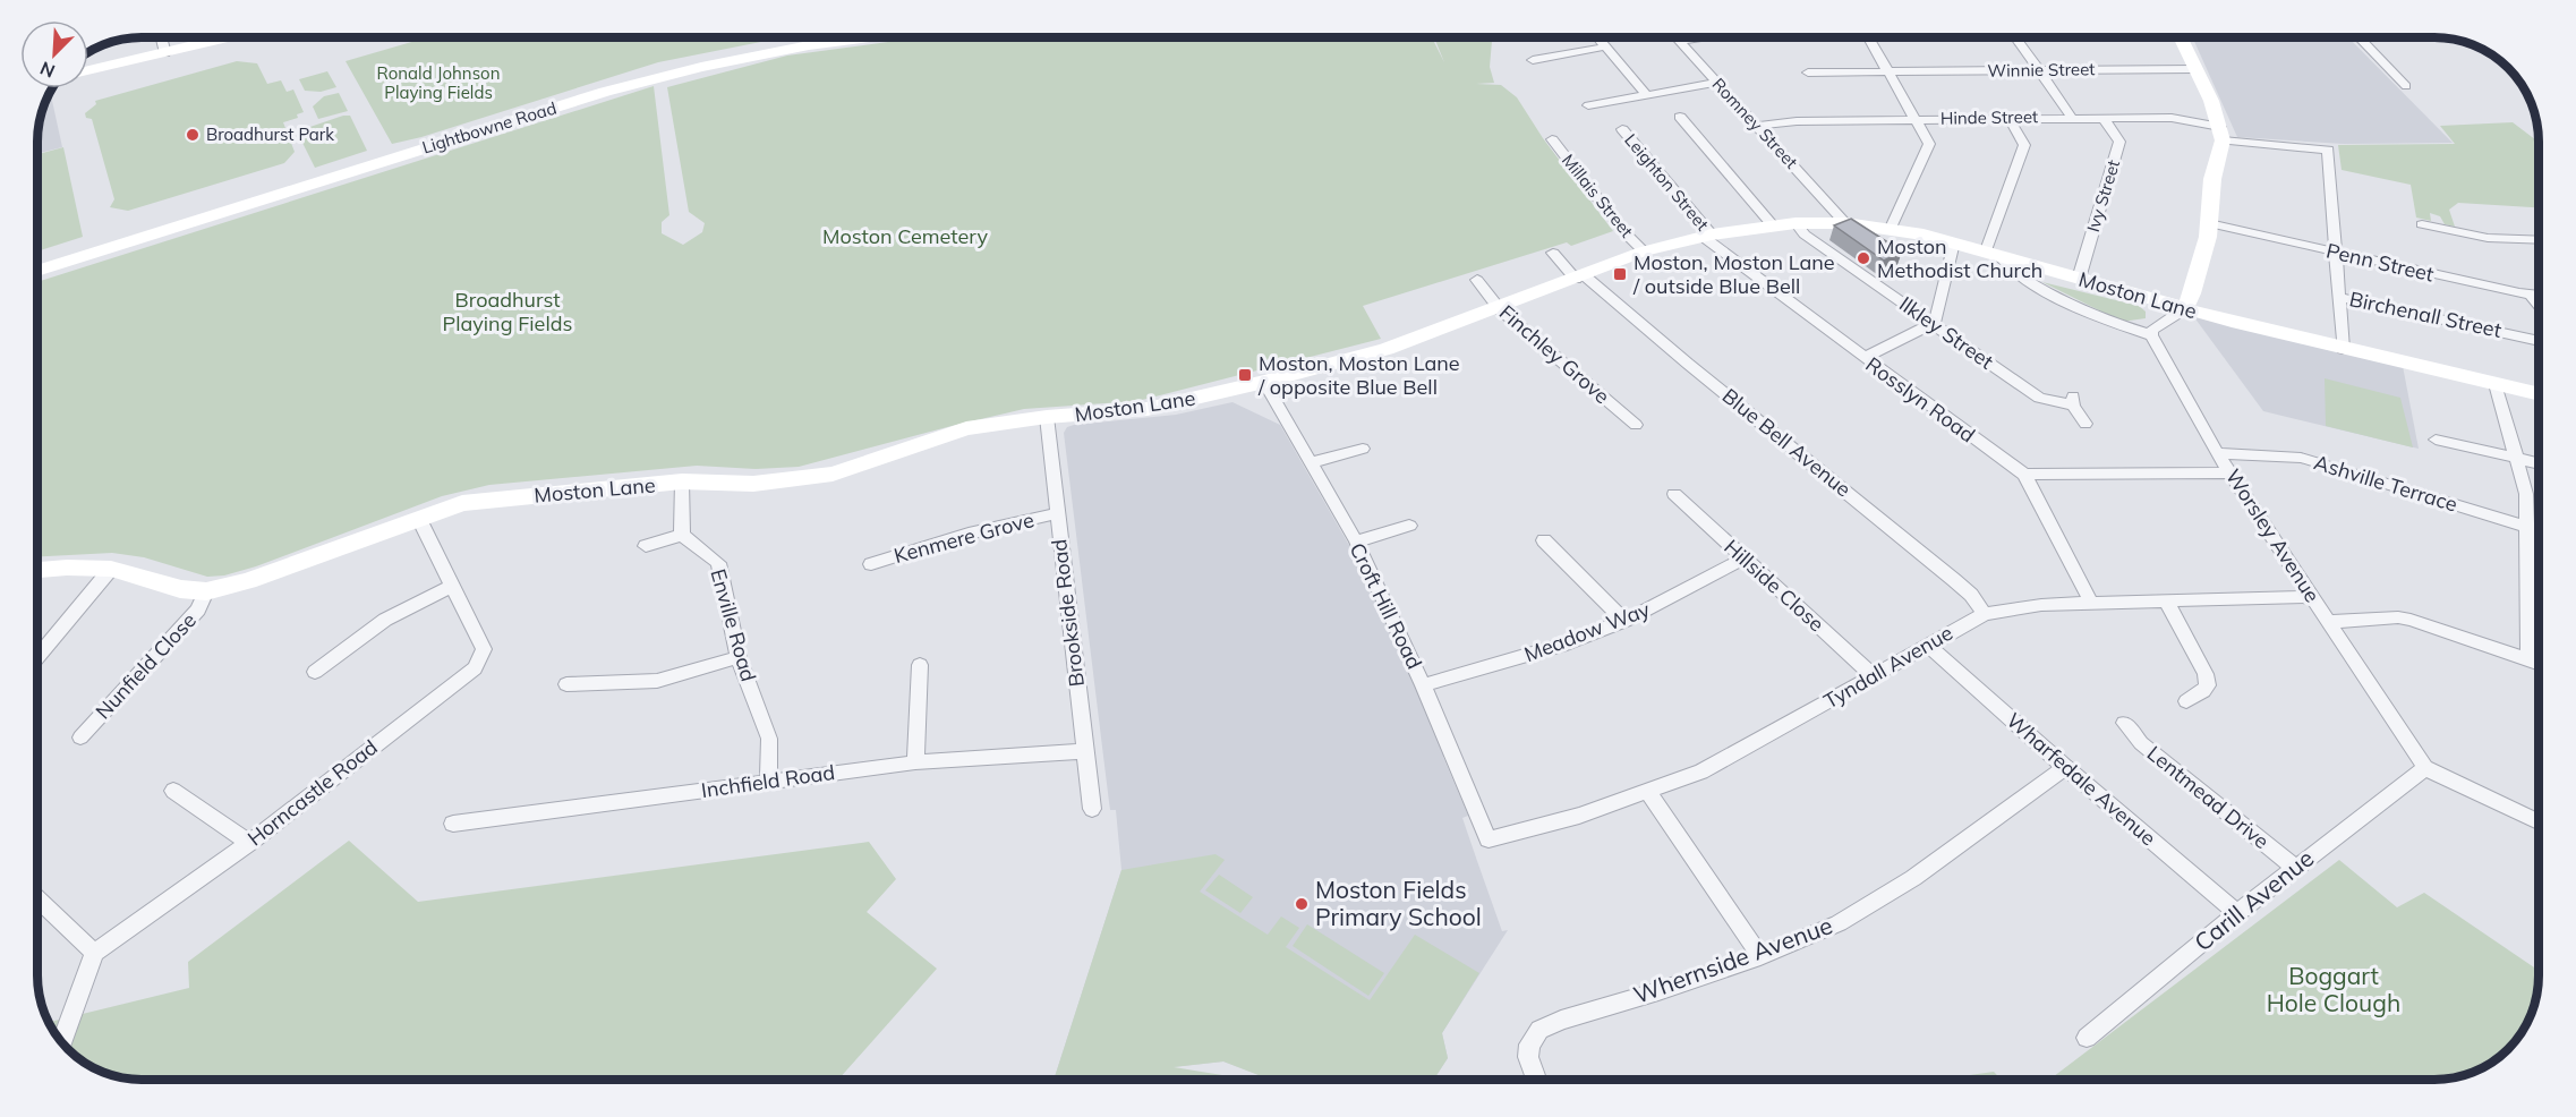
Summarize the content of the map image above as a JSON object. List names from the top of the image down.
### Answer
{
  "streets": {
    "street": [
      "Winnie Street",
      "Hinde Street",
      "Romney Street",
      "Lightbowne Road",
      "Leighton Street",
      "Millais Street",
      "Ivy Street",
      "Penn Street",
      "Moston Lane",
      "Birchenall Street",
      "Ilkley Street",
      "Finchley Grove",
      "Rosslyn Road",
      "Blue Bell Avenue",
      "Ashville Terrace",
      "Worsley Avenue",
      "Kenmere Grove",
      "Hillside Close",
      "Croft Hill Road",
      "Brookside Road",
      "Enville Road",
      "Meadow Way",
      "Nunfield Close",
      "Tyndall Avenue",
      "Wharfedale Avenue",
      "Inchfield Road",
      "Horncastle Road",
      "Lentmead Drive",
      "Carill Avenue",
      "Whernside Avenue"
    ]
  },
  "crossings": [
    ["Hinde Street", "Romney Street"],
    ["Hinde Street", "Ivy Street"],
    ["Hinde Street", "Penn Street"],
    ["Romney Street", "Moston Lane"],
    ["Leighton Street", "Moston Lane"],
    ["Leighton Street", "Rosslyn Road"],
    ["Millais Street", "Moston Lane"],
    ["Ivy Street", "Moston Lane"],
    ["Moston Lane", "Ilkley Street"],
    ["Moston Lane", "Finchley Grove"],
    ["Moston Lane", "Rosslyn Road"],
    ["Moston Lane", "Blue Bell Avenue"],
    ["Moston Lane", "Croft Hill Road"],
    ["Moston Lane", "Brookside Road"],
    ["Moston Lane", "Nunfield Close"],
    ["Moston Lane", "Horncastle Road"],
    ["Rosslyn Road", "Tyndall Avenue"],
    ["Blue Bell Avenue", "Tyndall Avenue"],
    ["Ashville Terrace", "Worsley Avenue"],
    ["Worsley Avenue", "Tyndall Avenue"],
    ["Worsley Avenue", "Carill Avenue"],
    ["Kenmere Grove", "Brookside Road"],
    ["Hillside Close", "Meadow Way"],
    ["Hillside Close", "Tyndall Avenue"],
    ["Croft Hill Road", "Meadow Way"],
    ["Croft Hill Road", "Tyndall Avenue"],
    ["Brookside Road", "Inchfield Road"],
    ["Enville Road", "Inchfield Road"],
    ["Tyndall Avenue", "Wharfedale Avenue"],
    ["Wharfedale Avenue", "Carill Avenue"],
    ["Wharfedale Avenue", "Whernside Avenue"],
    ["Lentmead Drive", "Carill Avenue"]
  ],
  "parks": [
    "Ronald Johnson Playing Fields",
    "Moston Cemetery",
    "Broadhurst Playing Fields",
    "Boggart Hole Clough"
  ],
  "places": {
    "other": ["Broadhurst Park", "Moston Methodist Church", "Moston Fields Primary School"],
    "transit": ["Moston, Moston Lane / outside Blue Bell", "Moston, Moston Lane / opposite Blue Bell"]
  },
  "north": "bottom left"
}
